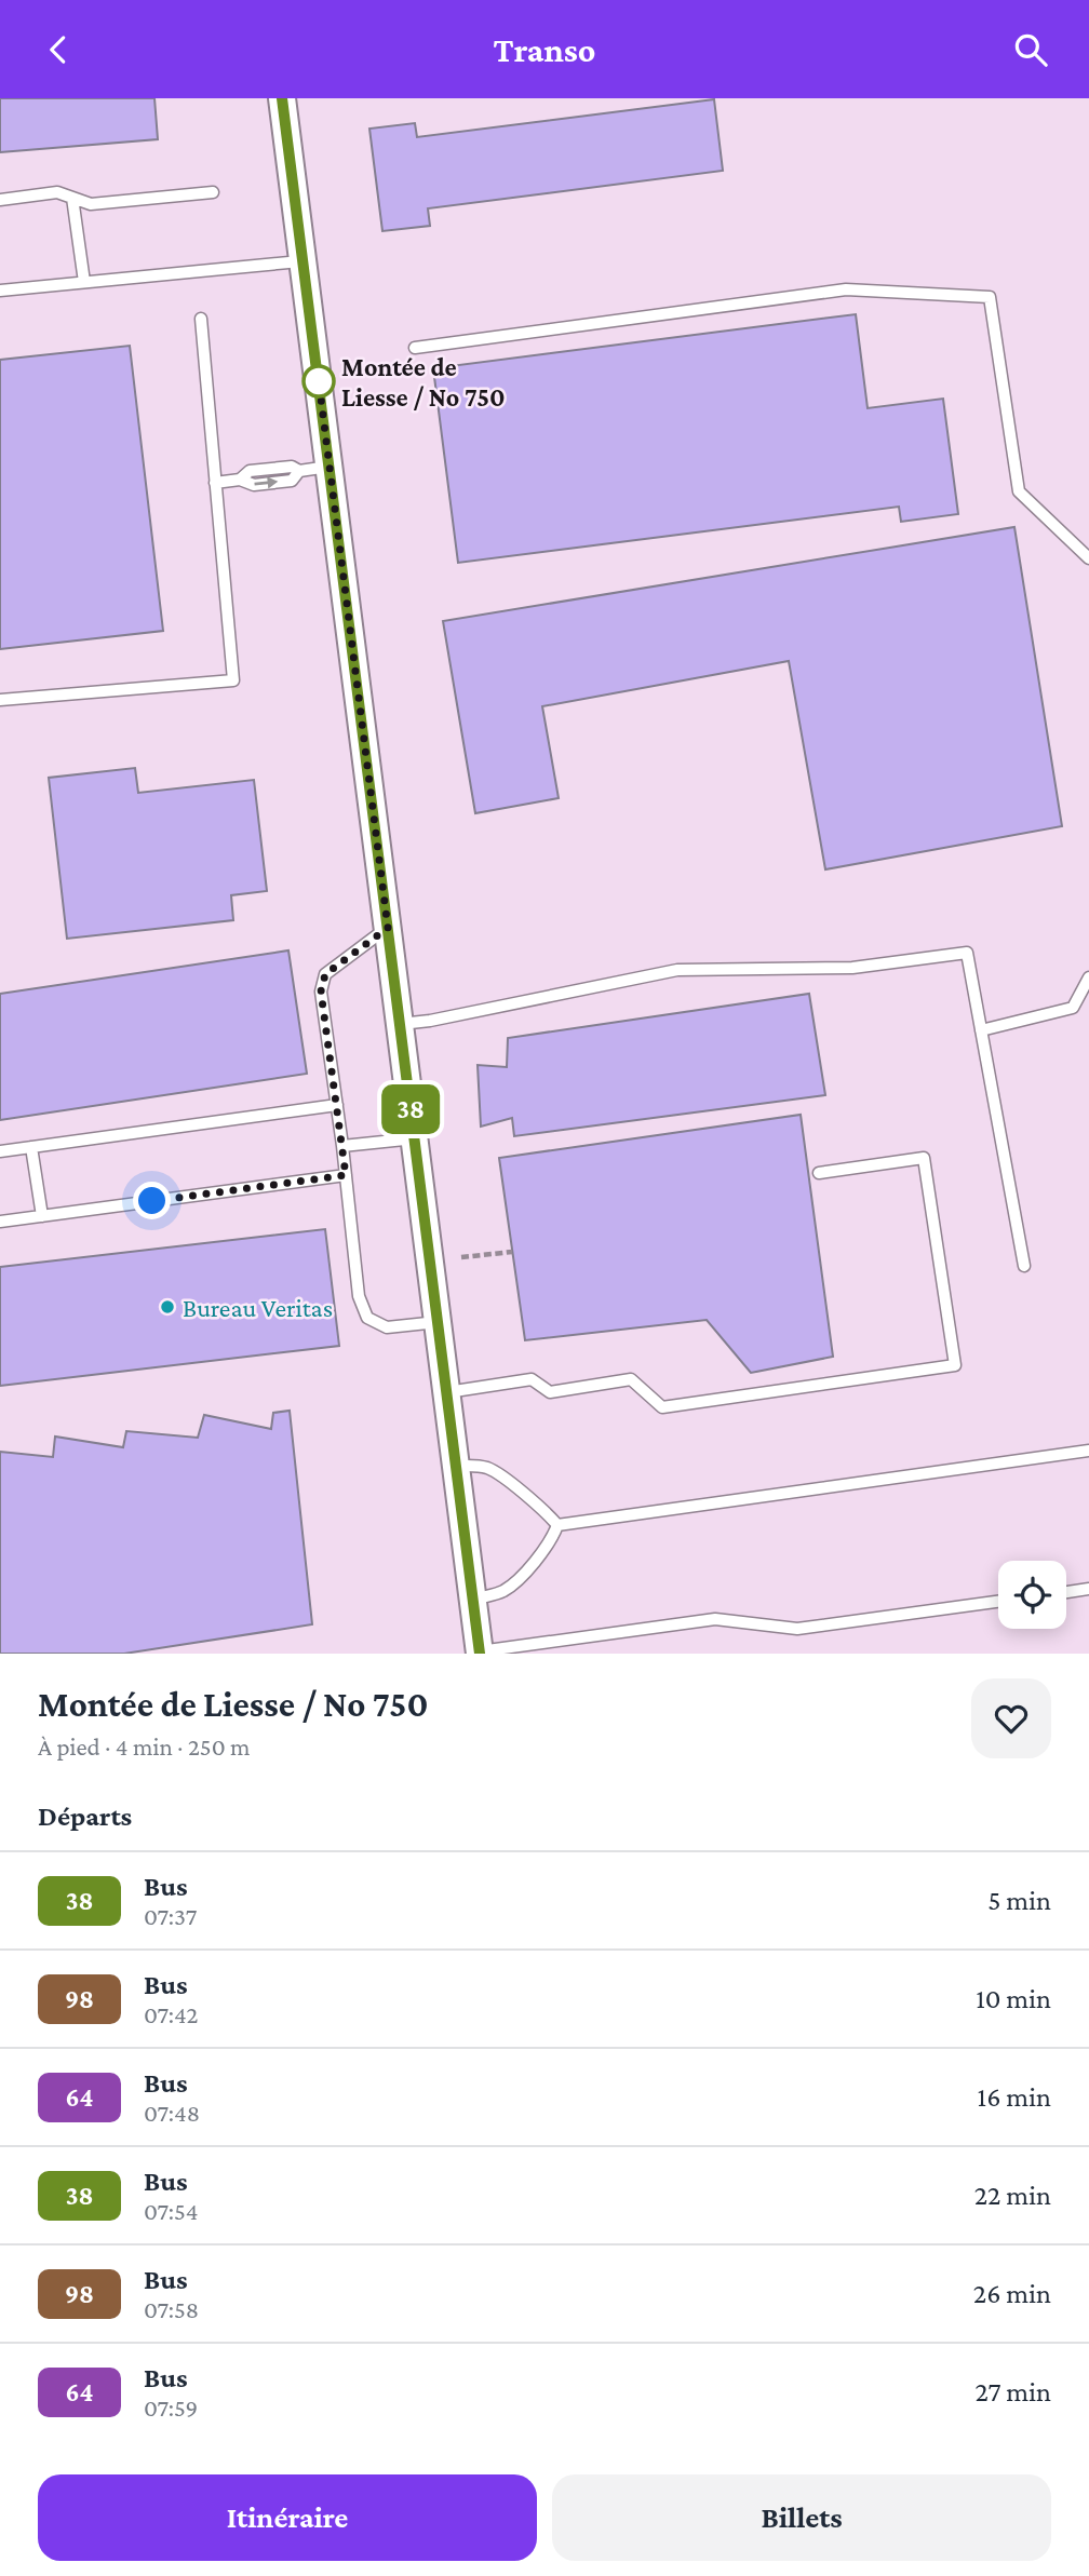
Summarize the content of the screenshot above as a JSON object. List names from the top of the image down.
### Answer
{
  "places": ["Montée de Liesse / No 750", "Bureau Veritas"],
  "lines": ["bus line 38"],
  "page": {
    "header": "Transo",
    "on_map": "38",
    "heading": [
      ["Montée de Liesse / No 750", "À pied · 4 min · 250 m"],
      "Départs"
    ],
    "list": [
      {
        "mark": "38",
        "name": "Bus",
        "note": "07:37",
        "value": "5 min"
      },
      {
        "mark": "98",
        "name": "Bus",
        "note": "07:42",
        "value": "10 min"
      },
      {
        "mark": "64",
        "name": "Bus",
        "note": "07:48",
        "value": "16 min"
      },
      {
        "mark": "38",
        "name": "Bus",
        "note": "07:54",
        "value": "22 min"
      },
      {
        "mark": "98",
        "name": "Bus",
        "note": "07:58",
        "value": "26 min"
      },
      {
        "mark": "64",
        "name": "Bus",
        "note": "07:59",
        "value": "27 min"
      }
    ],
    "buttons": ["Itinéraire", "Billets"]
  }
}
